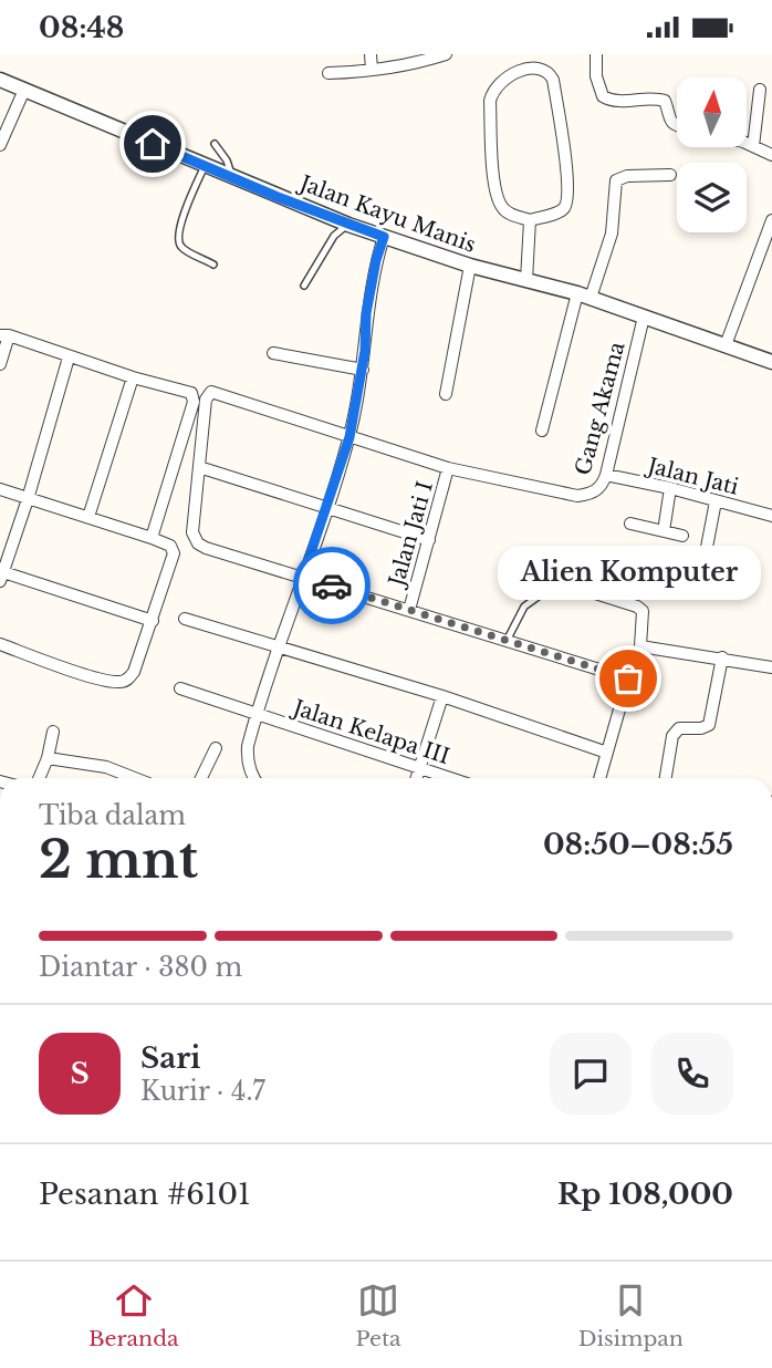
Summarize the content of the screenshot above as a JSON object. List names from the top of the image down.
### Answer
{
  "streets": {
    "street": [
      "Jalan Kayu Manis",
      "Gang Akama",
      "Jalan Jati",
      "Jalan Jati I",
      "Jalan Kelapa III"
    ]
  },
  "crossings": [
    ["Jalan Kayu Manis", "Gang Akama"],
    ["Gang Akama", "Jalan Jati"],
    ["Gang Akama", "Jalan Jati I"]
  ],
  "places": ["Alien Komputer"],
  "north": "top",
  "page": {
    "status": "08:48",
    "bubble": "Alien Komputer",
    "heading": ["2 mnt", "Tiba dalam", "08:50–08:55"],
    "panel": [
      "Sari",
      "Kurir · 4.7",
      "Pesanan #6101",
      "Rp 108,000"
    ],
    "bar": "Diantar · 380 m",
    "round": "S",
    "tabs": ["Beranda", "Peta", "Disimpan"]
  }
}
